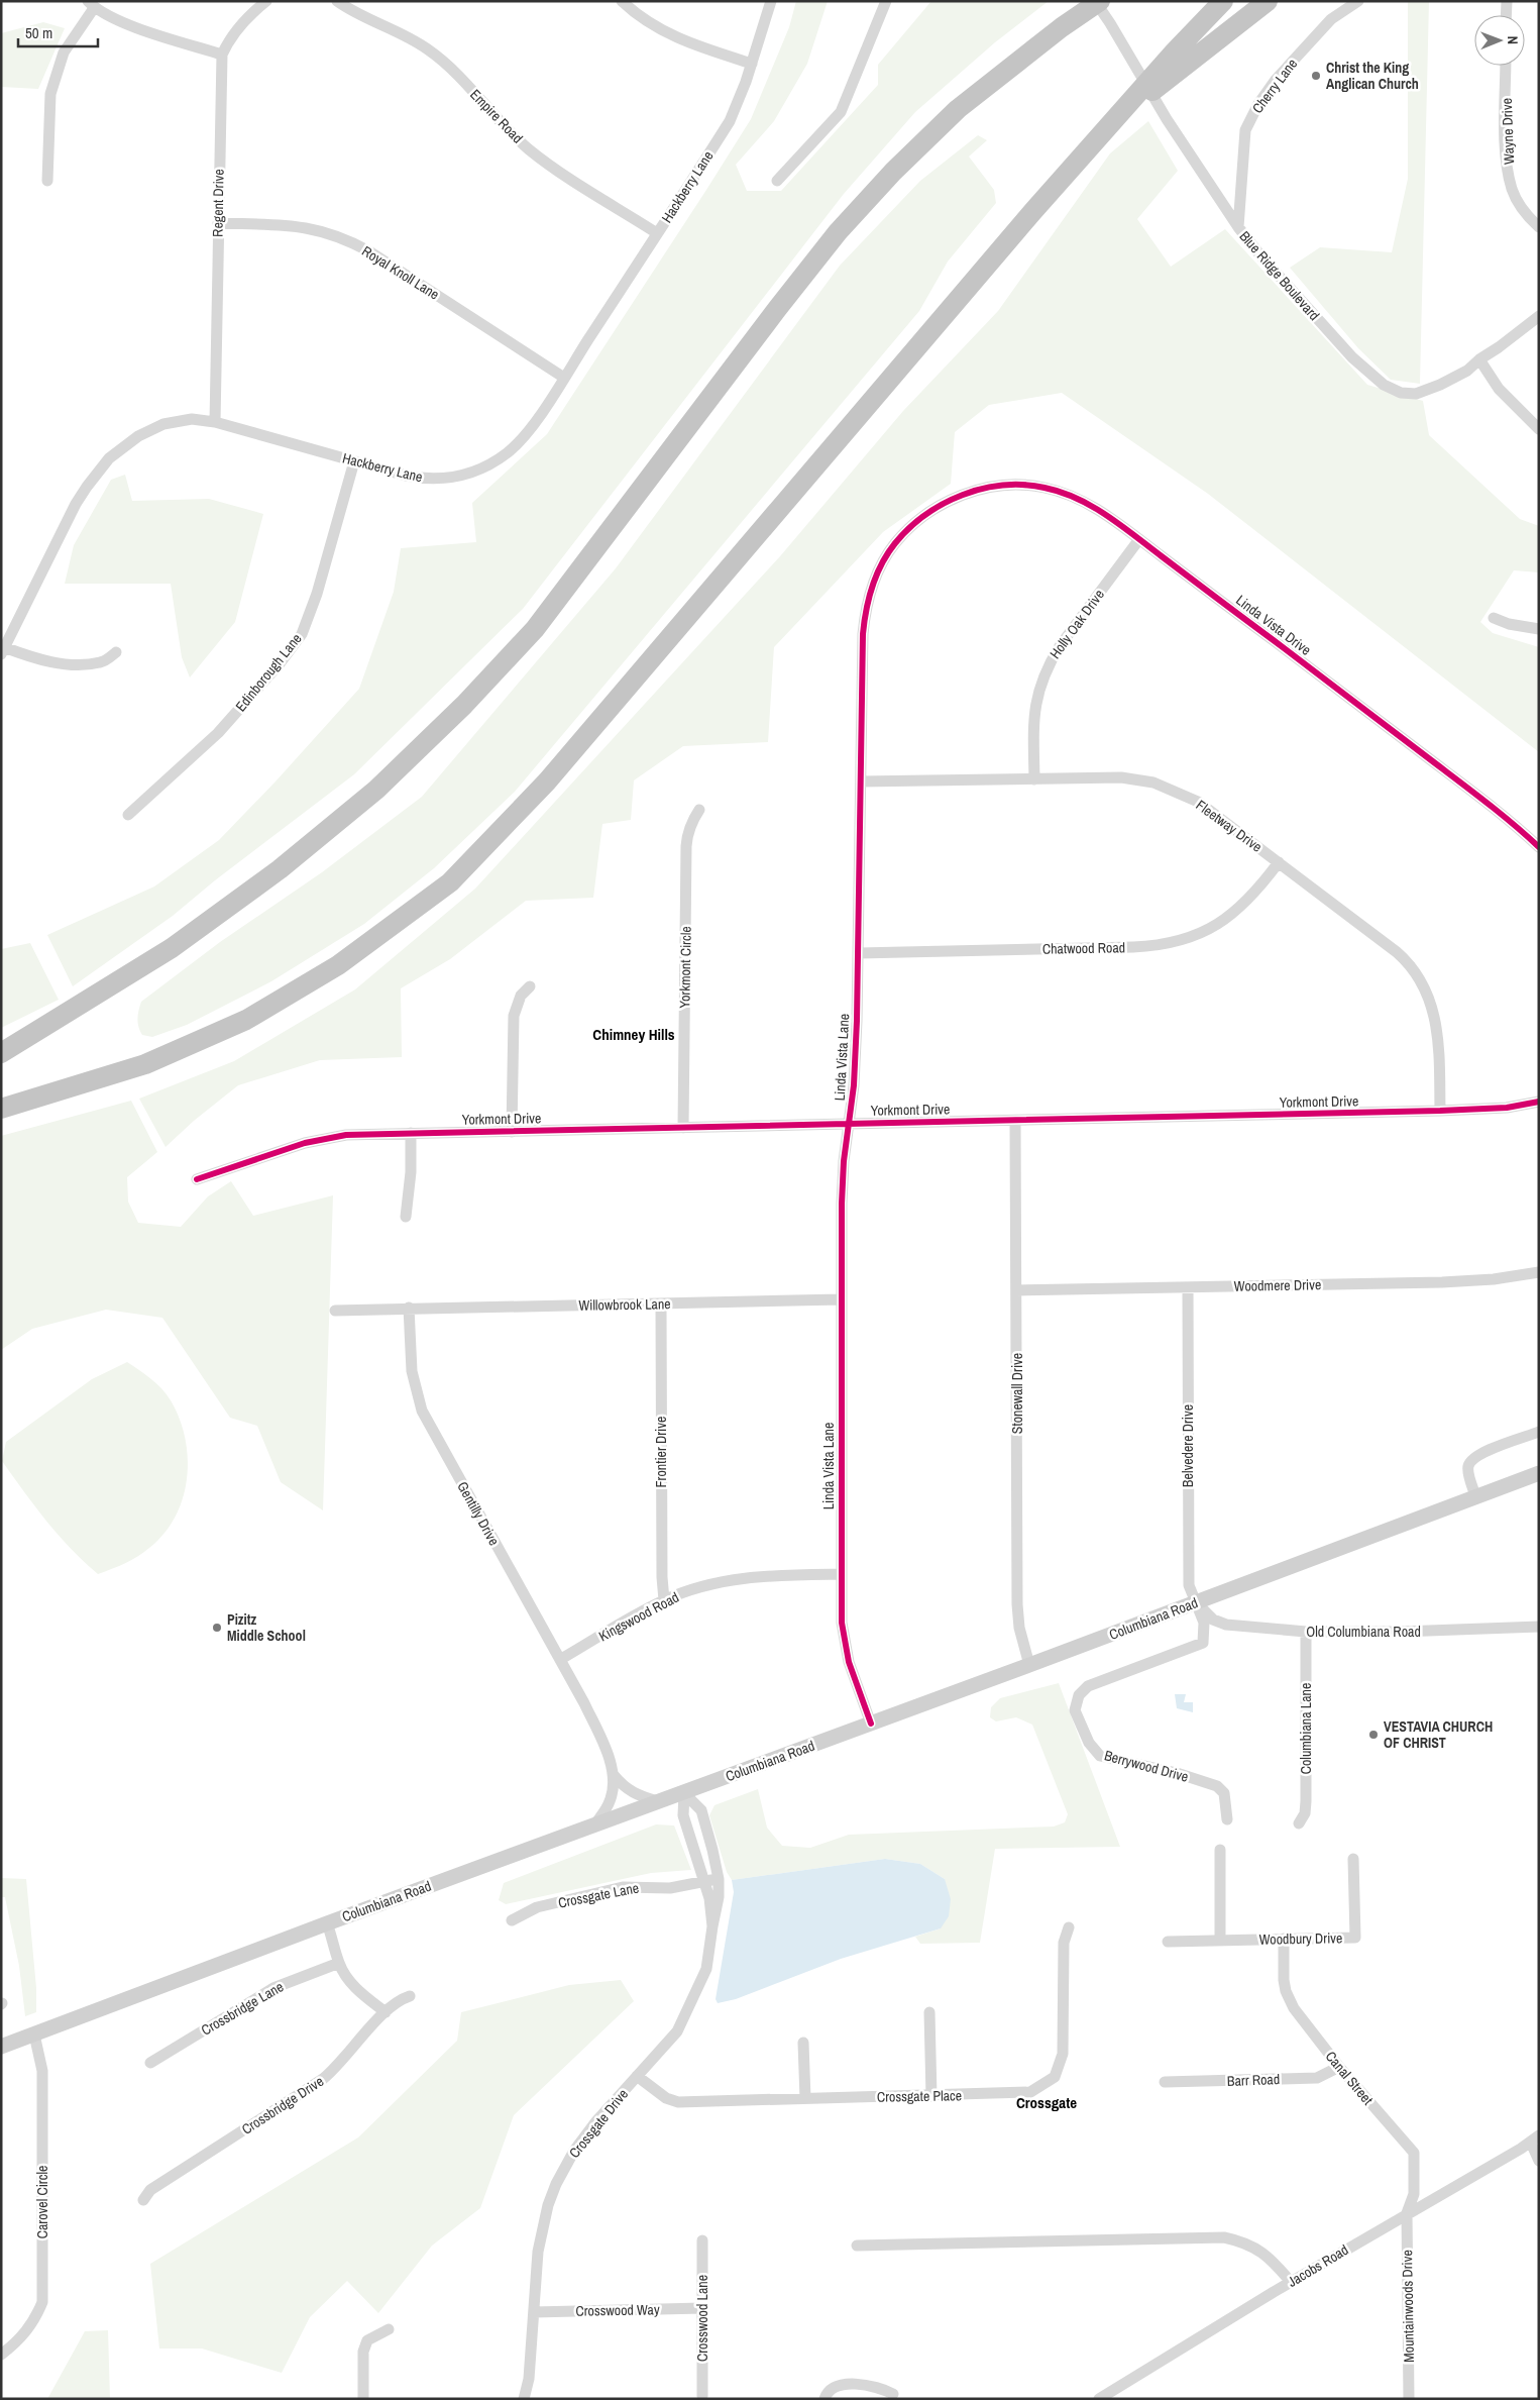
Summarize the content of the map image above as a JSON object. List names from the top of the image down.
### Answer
{
  "streets": {
    "main road": ["Columbiana Road"],
    "street": [
      "Cherry Lane",
      "Empire Road",
      "Wayne Drive",
      "Hackberry Lane",
      "Regent Drive",
      "Royal Knoll Lane",
      "Blue Ridge Boulevard",
      "Holly Oak Drive",
      "Linda Vista Drive",
      "Edinborough Lane",
      "Fleetway Drive",
      "Chatwood Road",
      "Yorkmont Circle",
      "Linda Vista Lane",
      "Yorkmont Drive",
      "Woodmere Drive",
      "Willowbrook Lane",
      "Stonewall Drive",
      "Belvedere Drive",
      "Frontier Drive",
      "Gentilly Drive",
      "Kingswood Road",
      "Old Columbiana Road",
      "Columbiana Lane",
      "Berrywood Drive",
      "Crossgate Lane",
      "Woodbury Drive",
      "Crossbridge Lane",
      "Canal Street",
      "Barr Road",
      "Crossgate Place",
      "Crossbridge Drive",
      "Crossgate Drive",
      "Carovel Circle",
      "Jacobs Road",
      "Mountainwoods Drive",
      "Crosswood Way",
      "Crosswood Lane"
    ]
  },
  "crossings": [
    ["Cherry Lane", "Blue Ridge Boulevard"],
    ["Empire Road", "Hackberry Lane"],
    ["Hackberry Lane", "Regent Drive"],
    ["Hackberry Lane", "Royal Knoll Lane"],
    ["Hackberry Lane", "Edinborough Lane"],
    ["Regent Drive", "Royal Knoll Lane"],
    ["Holly Oak Drive", "Linda Vista Drive"],
    ["Holly Oak Drive", "Fleetway Drive"],
    ["Linda Vista Drive", "Linda Vista Lane"],
    ["Fleetway Drive", "Chatwood Road"],
    ["Fleetway Drive", "Linda Vista Lane"],
    ["Fleetway Drive", "Yorkmont Drive"],
    ["Chatwood Road", "Linda Vista Lane"],
    ["Yorkmont Circle", "Yorkmont Drive"],
    ["Linda Vista Lane", "Yorkmont Drive"],
    ["Linda Vista Lane", "Willowbrook Lane"],
    ["Linda Vista Lane", "Kingswood Road"],
    ["Linda Vista Lane", "Columbiana Road"],
    ["Yorkmont Drive", "Stonewall Drive"],
    ["Woodmere Drive", "Stonewall Drive"],
    ["Woodmere Drive", "Belvedere Drive"],
    ["Willowbrook Lane", "Frontier Drive"],
    ["Willowbrook Lane", "Gentilly Drive"],
    ["Stonewall Drive", "Columbiana Road"],
    ["Belvedere Drive", "Columbiana Road"],
    ["Belvedere Drive", "Old Columbiana Road"],
    ["Belvedere Drive", "Berrywood Drive"],
    ["Frontier Drive", "Kingswood Road"],
    ["Gentilly Drive", "Kingswood Road"],
    ["Gentilly Drive", "Columbiana Road"],
    ["Columbiana Road", "Old Columbiana Road"],
    ["Columbiana Road", "Berrywood Drive"],
    ["Columbiana Road", "Crossgate Drive"],
    ["Columbiana Road", "Carovel Circle"],
    ["Old Columbiana Road", "Columbiana Lane"],
    ["Old Columbiana Road", "Berrywood Drive"],
    ["Crossgate Lane", "Crossgate Drive"],
    ["Woodbury Drive", "Canal Street"],
    ["Canal Street", "Barr Road"],
    ["Canal Street", "Jacobs Road"],
    ["Canal Street", "Mountainwoods Drive"],
    ["Crossgate Place", "Crossgate Drive"],
    ["Crossgate Drive", "Crosswood Way"],
    ["Jacobs Road", "Mountainwoods Drive"],
    ["Crosswood Way", "Crosswood Lane"]
  ],
  "districts": ["Chimney Hills", "Crossgate"],
  "places": ["Christ the King Anglican Church", "Pizitz Middle School", "VESTAVIA CHURCH OF CHRIST"],
  "scale_bar": "50 m",
  "north": "right"
}
